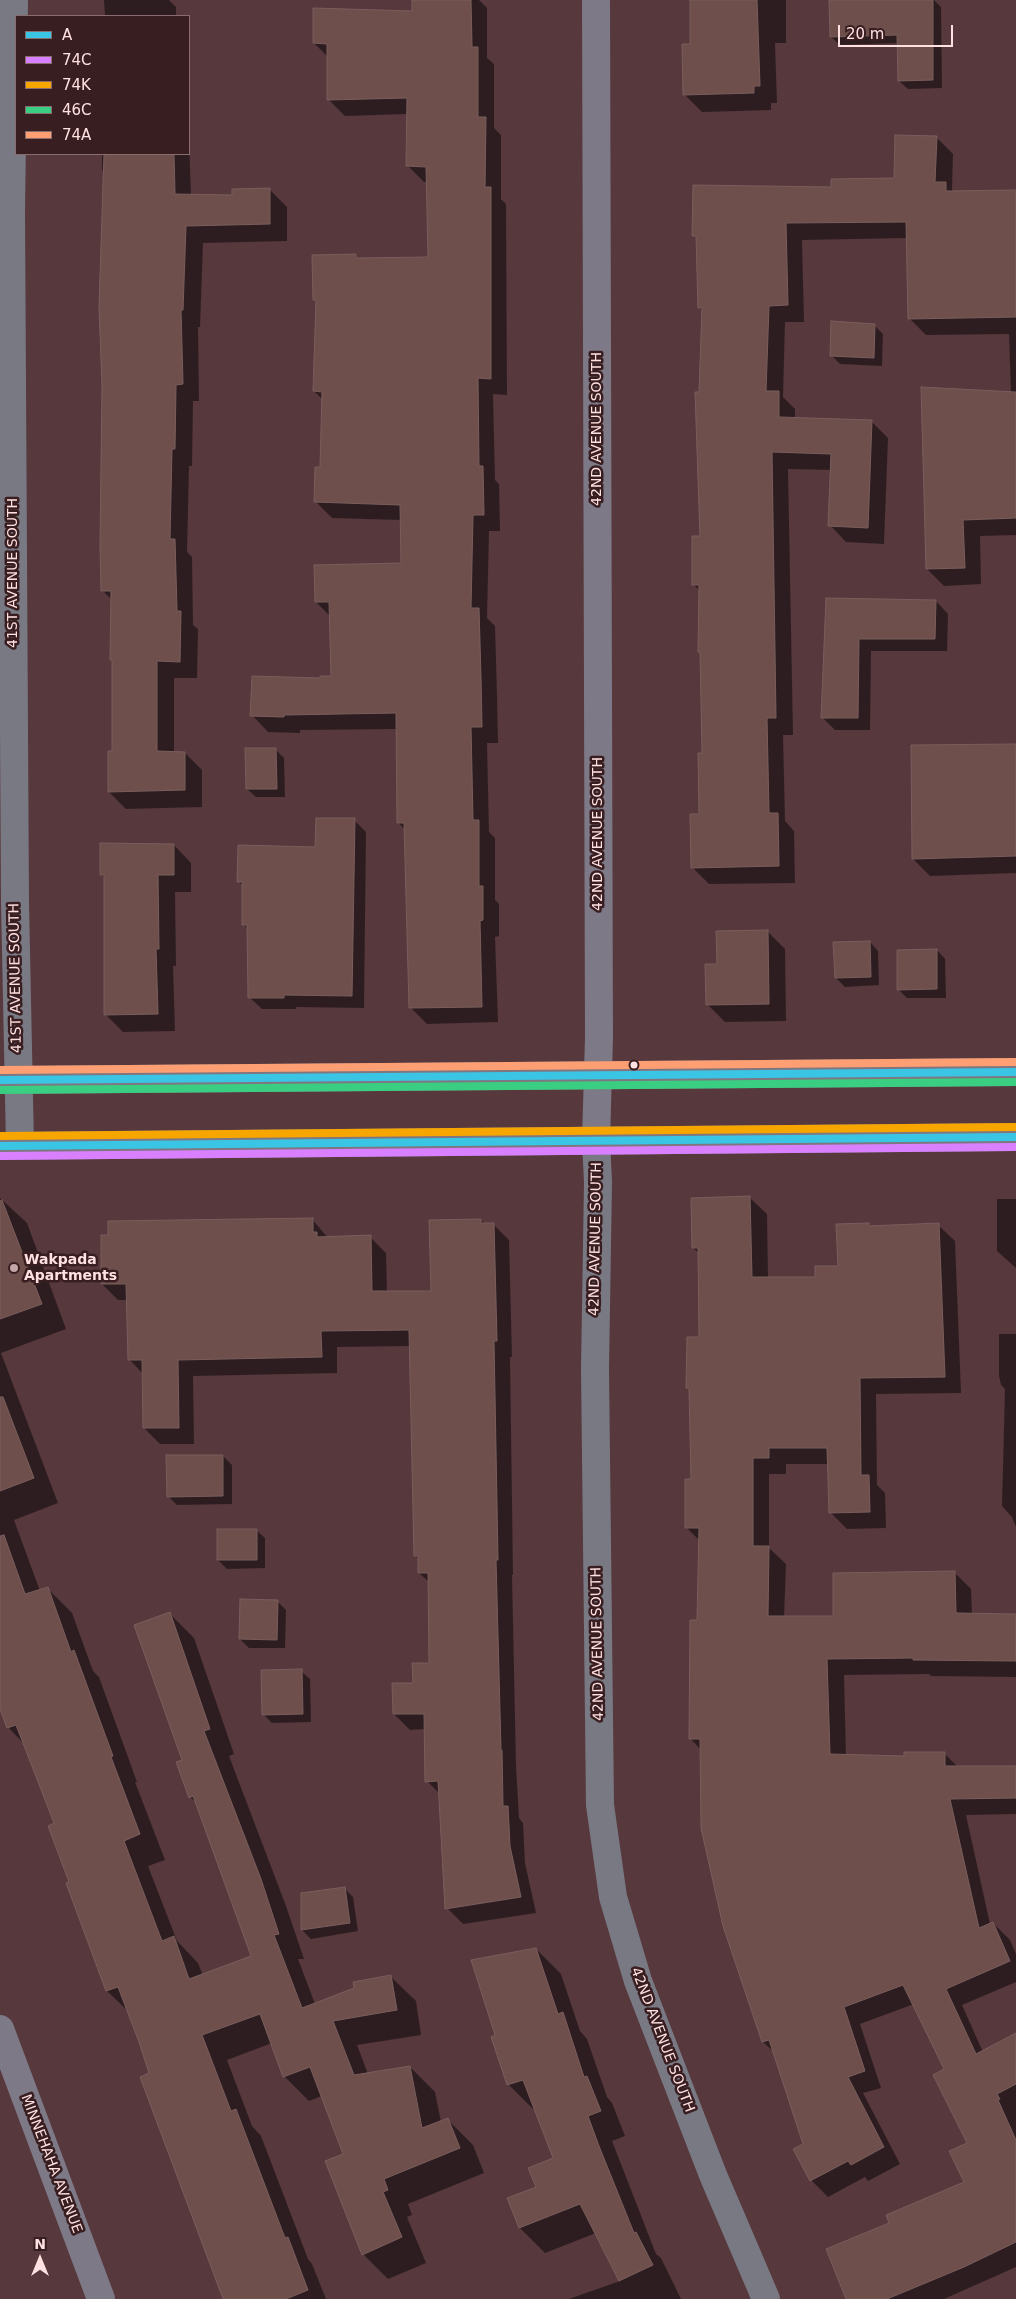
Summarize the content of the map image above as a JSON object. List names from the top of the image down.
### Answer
{
  "streets": {
    "street": ["42ND AVENUE SOUTH", "41ST AVENUE SOUTH", "MINNEHAHA AVENUE"]
  },
  "places": ["Wakpada Apartments"],
  "lines": [
    "transit line 74A",
    "transit line A",
    "transit line 46C",
    "transit line 74K",
    "transit line 74C"
  ],
  "legend": [
    "A",
    "74C",
    "74K",
    "46C",
    "74A"
  ],
  "scale_bar": "20 m",
  "north": "top"
}
